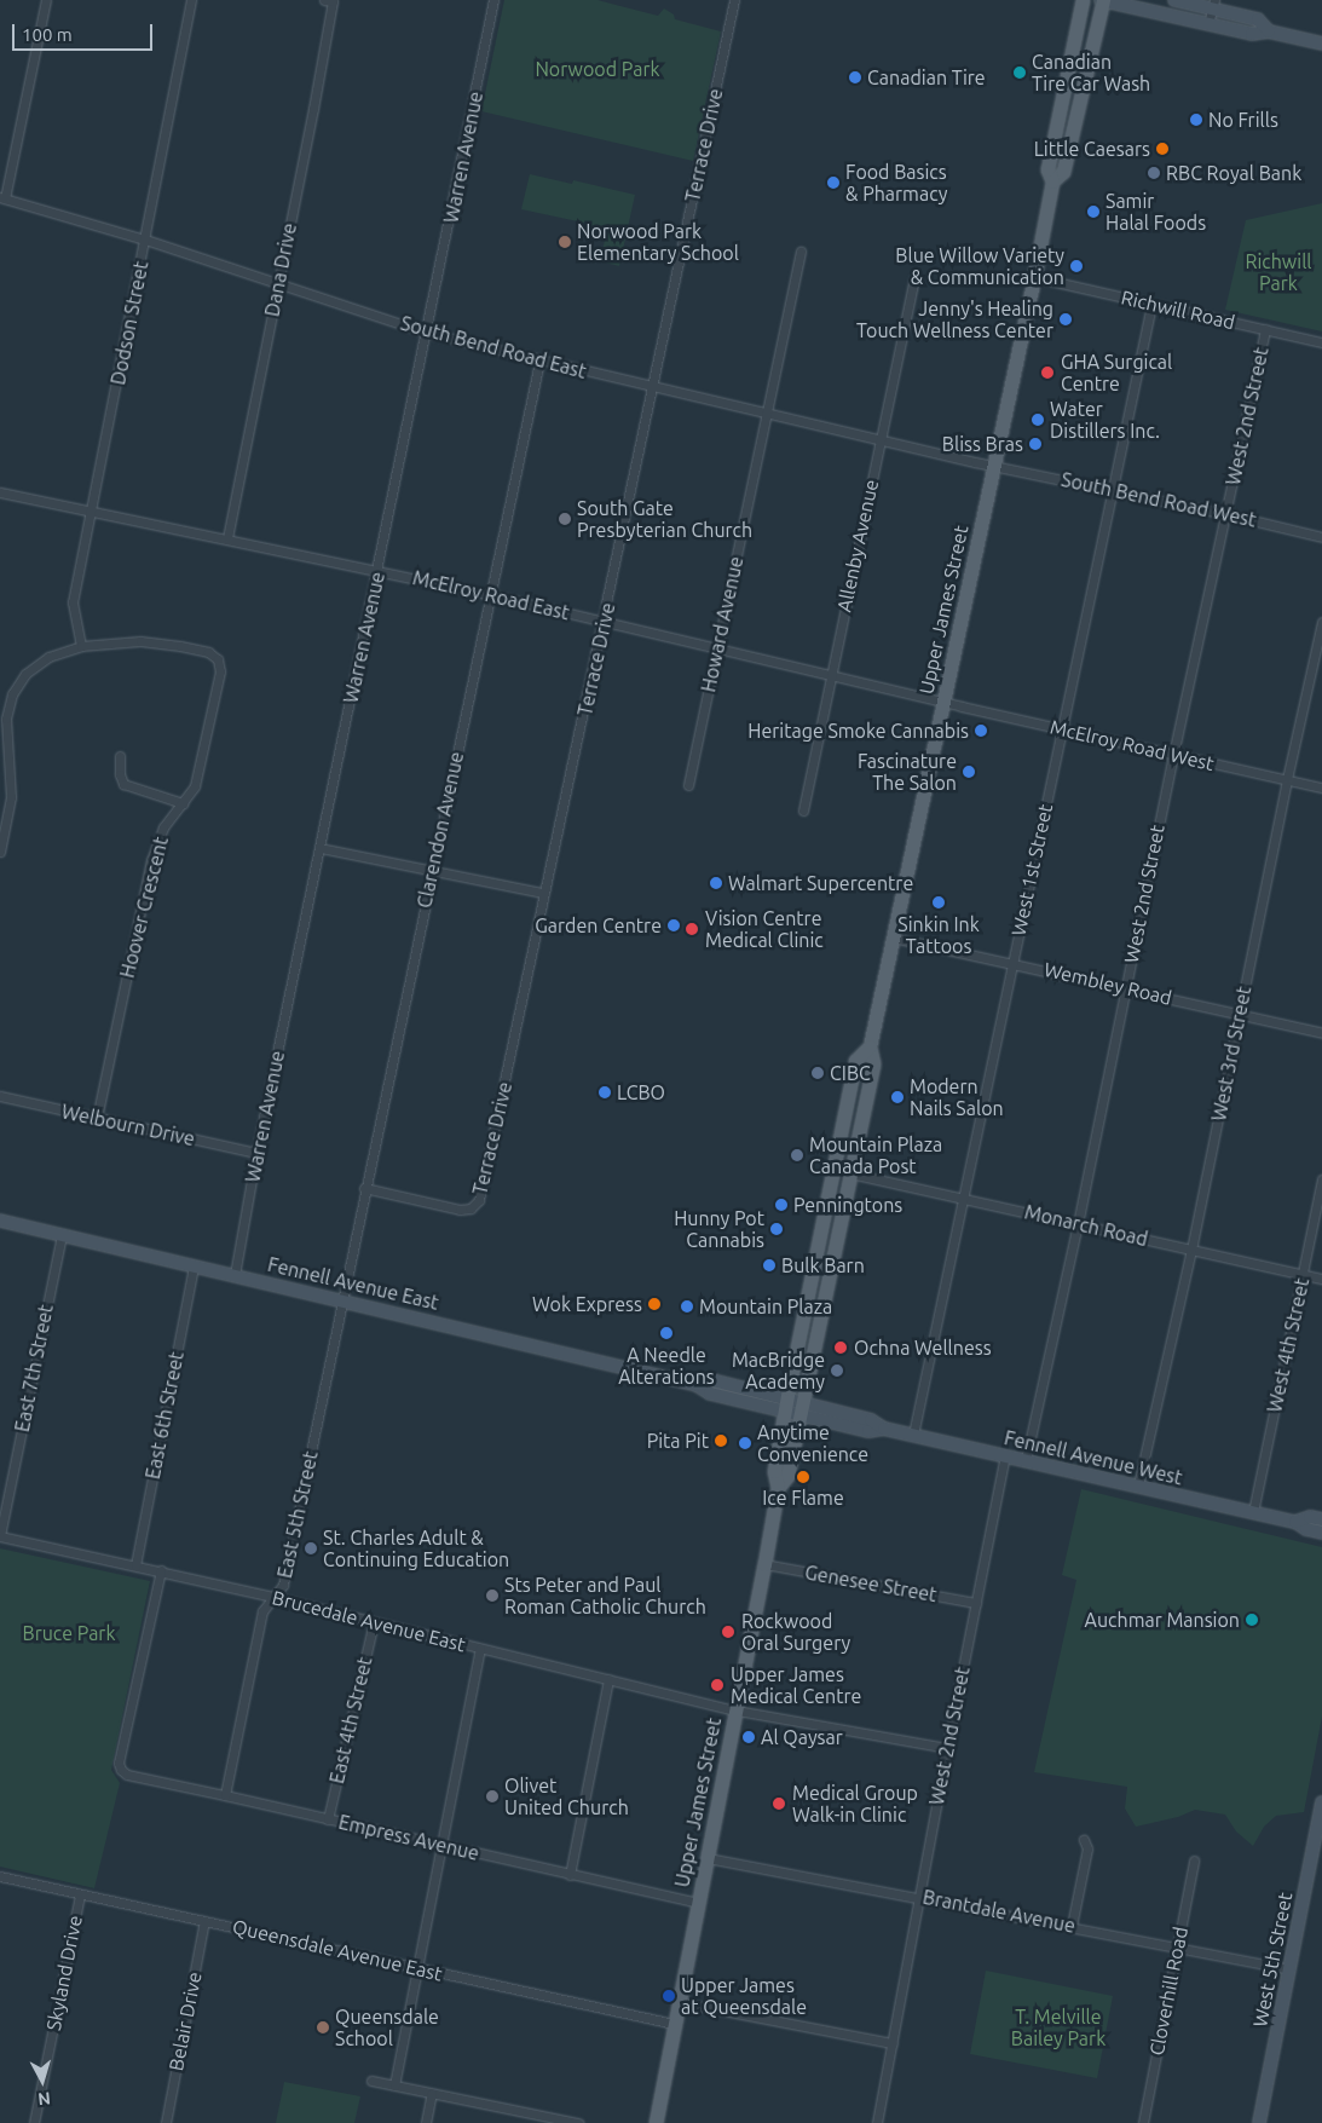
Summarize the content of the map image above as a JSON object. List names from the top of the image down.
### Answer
{
  "streets": {
    "main road": [
      "Upper James Street",
      "Fennell Avenue East",
      "Fennell Avenue West",
      "West 5th Street"
    ],
    "street": [
      "Terrace Drive",
      "Warren Avenue",
      "Dana Drive",
      "Richwill Road",
      "Dodson Street",
      "South Bend Road East",
      "West 2nd Street",
      "South Bend Road West",
      "Allenby Avenue",
      "McElroy Road East",
      "Howard Avenue",
      "McElroy Road West",
      "Clarendon Avenue",
      "West 1st Street",
      "Hoover Crescent",
      "Wembley Road",
      "West 3rd Street",
      "Welbourn Drive",
      "Monarch Road",
      "West 4th Street",
      "East 7th Street",
      "East 6th Street",
      "East 5th Street",
      "Genesee Street",
      "Brucedale Avenue East",
      "East 4th Street",
      "Empress Avenue",
      "Brantdale Avenue",
      "Queensdale Avenue East",
      "Skyland Drive",
      "Cloverhill Road",
      "Belair Drive"
    ]
  },
  "crossings": [
    ["Terrace Drive", "South Bend Road East"],
    ["Terrace Drive", "McElroy Road East"],
    ["Terrace Drive", "Clarendon Avenue"],
    ["Warren Avenue", "South Bend Road East"],
    ["Warren Avenue", "McElroy Road East"],
    ["Warren Avenue", "Welbourn Drive"],
    ["Warren Avenue", "Fennell Avenue East"],
    ["Dana Drive", "South Bend Road East"],
    ["Dana Drive", "McElroy Road East"],
    ["Richwill Road", "West 2nd Street"],
    ["Richwill Road", "Upper James Street"],
    ["Richwill Road", "West 1st Street"],
    ["Dodson Street", "South Bend Road East"],
    ["Dodson Street", "McElroy Road East"],
    ["Dodson Street", "Hoover Crescent"],
    ["South Bend Road East", "South Bend Road West"],
    ["South Bend Road East", "Allenby Avenue"],
    ["South Bend Road East", "Upper James Street"],
    ["South Bend Road East", "Howard Avenue"],
    ["South Bend Road East", "Clarendon Avenue"],
    ["West 2nd Street", "South Bend Road West"],
    ["West 2nd Street", "McElroy Road West"],
    ["West 2nd Street", "Wembley Road"],
    ["West 2nd Street", "Monarch Road"],
    ["West 2nd Street", "Fennell Avenue West"],
    ["West 2nd Street", "Genesee Street"],
    ["West 2nd Street", "Brucedale Avenue East"],
    ["West 2nd Street", "Brantdale Avenue"],
    ["South Bend Road West", "Upper James Street"],
    ["South Bend Road West", "West 1st Street"],
    ["Allenby Avenue", "McElroy Road East"],
    ["McElroy Road East", "Upper James Street"],
    ["McElroy Road East", "Howard Avenue"],
    ["McElroy Road East", "McElroy Road West"],
    ["McElroy Road East", "Clarendon Avenue"],
    ["Upper James Street", "McElroy Road West"],
    ["Upper James Street", "Wembley Road"],
    ["Upper James Street", "Monarch Road"],
    ["Upper James Street", "Fennell Avenue East"],
    ["Upper James Street", "Fennell Avenue West"],
    ["Upper James Street", "Genesee Street"],
    ["Upper James Street", "Brucedale Avenue East"],
    ["Upper James Street", "Empress Avenue"],
    ["Upper James Street", "Brantdale Avenue"],
    ["Upper James Street", "Queensdale Avenue East"],
    ["McElroy Road West", "West 1st Street"],
    ["McElroy Road West", "West 3rd Street"],
    ["Clarendon Avenue", "Fennell Avenue East"],
    ["Clarendon Avenue", "East 5th Street"],
    ["West 1st Street", "Wembley Road"],
    ["West 1st Street", "Monarch Road"],
    ["West 1st Street", "Fennell Avenue West"],
    ["Hoover Crescent", "Welbourn Drive"],
    ["Wembley Road", "West 3rd Street"],
    ["West 3rd Street", "Monarch Road"],
    ["West 3rd Street", "Fennell Avenue West"],
    ["Monarch Road", "West 4th Street"],
    ["Fennell Avenue East", "East 7th Street"],
    ["Fennell Avenue East", "East 6th Street"],
    ["Fennell Avenue East", "Fennell Avenue West"],
    ["Fennell Avenue East", "East 5th Street"],
    ["West 4th Street", "Fennell Avenue West"],
    ["East 7th Street", "Brucedale Avenue East"],
    ["East 6th Street", "Brucedale Avenue East"],
    ["East 5th Street", "Brucedale Avenue East"],
    ["East 5th Street", "Empress Avenue"],
    ["Brucedale Avenue East", "East 4th Street"],
    ["Brucedale Avenue East", "Empress Avenue"],
    ["East 4th Street", "Empress Avenue"],
    ["Brantdale Avenue", "West 5th Street"],
    ["Brantdale Avenue", "Cloverhill Road"],
    ["Queensdale Avenue East", "Skyland Drive"],
    ["Queensdale Avenue East", "Belair Drive"]
  ],
  "parks": [
    "Norwood Park",
    "Richwill Park",
    "Bruce Park",
    "T. Melville Bailey Park"
  ],
  "places": [
    "Canadian Tire Car Wash",
    "Canadian Tire",
    "No Frills",
    "Little Caesars",
    "RBC Royal Bank",
    "Food Basics & Pharmacy",
    "Samir Halal Foods",
    "Norwood Park Elementary School",
    "Blue Willow Variety & Communication",
    "Jenny's Healing Touch Wellness Center",
    "GHA Surgical Centre",
    "Water Distillers Inc.",
    "Bliss Bras",
    "South Gate Presbyterian Church",
    "Heritage Smoke Cannabis",
    "Fascinature The Salon",
    "Walmart Supercentre",
    "Sinkin Ink Tattoos",
    "Garden Centre",
    "Vision Centre Medical Clinic",
    "CIBC",
    "LCBO",
    "Modern Nails Salon",
    "Mountain Plaza Canada Post",
    "Penningtons",
    "Hunny Pot Cannabis",
    "Bulk Barn",
    "Wok Express",
    "Mountain Plaza",
    "A Needle Alterations",
    "Ochna Wellness",
    "MacBridge Academy",
    "Pita Pit",
    "Anytime Convenience",
    "Ice Flame",
    "St. Charles Adult & Continuing Education",
    "Sts Peter and Paul Roman Catholic Church",
    "Auchmar Mansion",
    "Rockwood Oral Surgery",
    "Upper James Medical Centre",
    "Al Qaysar",
    "Olivet United Church",
    "Medical Group Walk-in Clinic",
    "Upper James at Queensdale",
    "Queensdale School"
  ],
  "scale_bar": "100 m",
  "north": "bottom"
}
